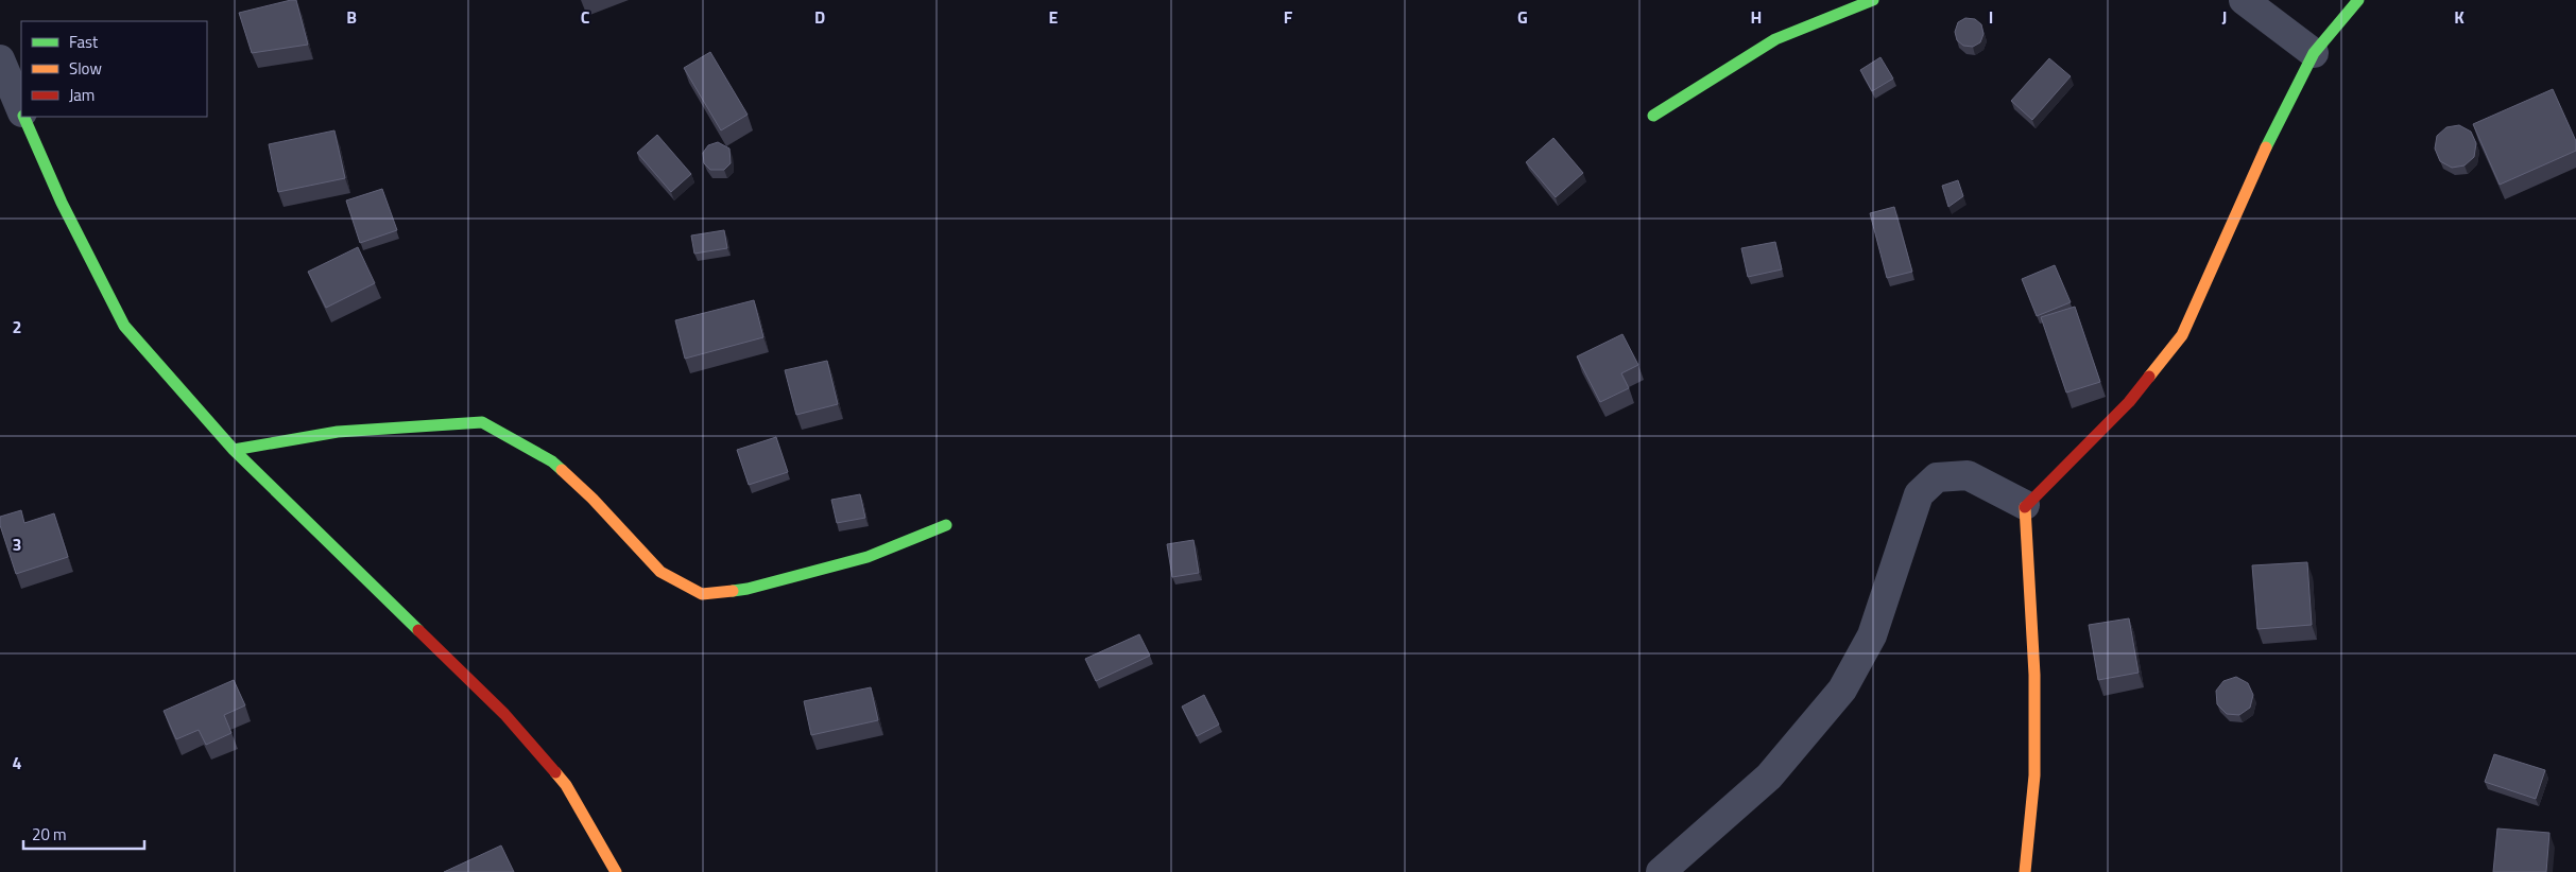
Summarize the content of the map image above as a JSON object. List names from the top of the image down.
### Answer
{
  "legend": ["Fast", "Slow", "Jam"],
  "scale_bar": "20 m",
  "grid": {
    "columns": [
      "B",
      "C",
      "D",
      "E",
      "F",
      "G",
      "H",
      "I",
      "J",
      "K"
    ],
    "rows": ["2", "3", "4"]
  }
}
